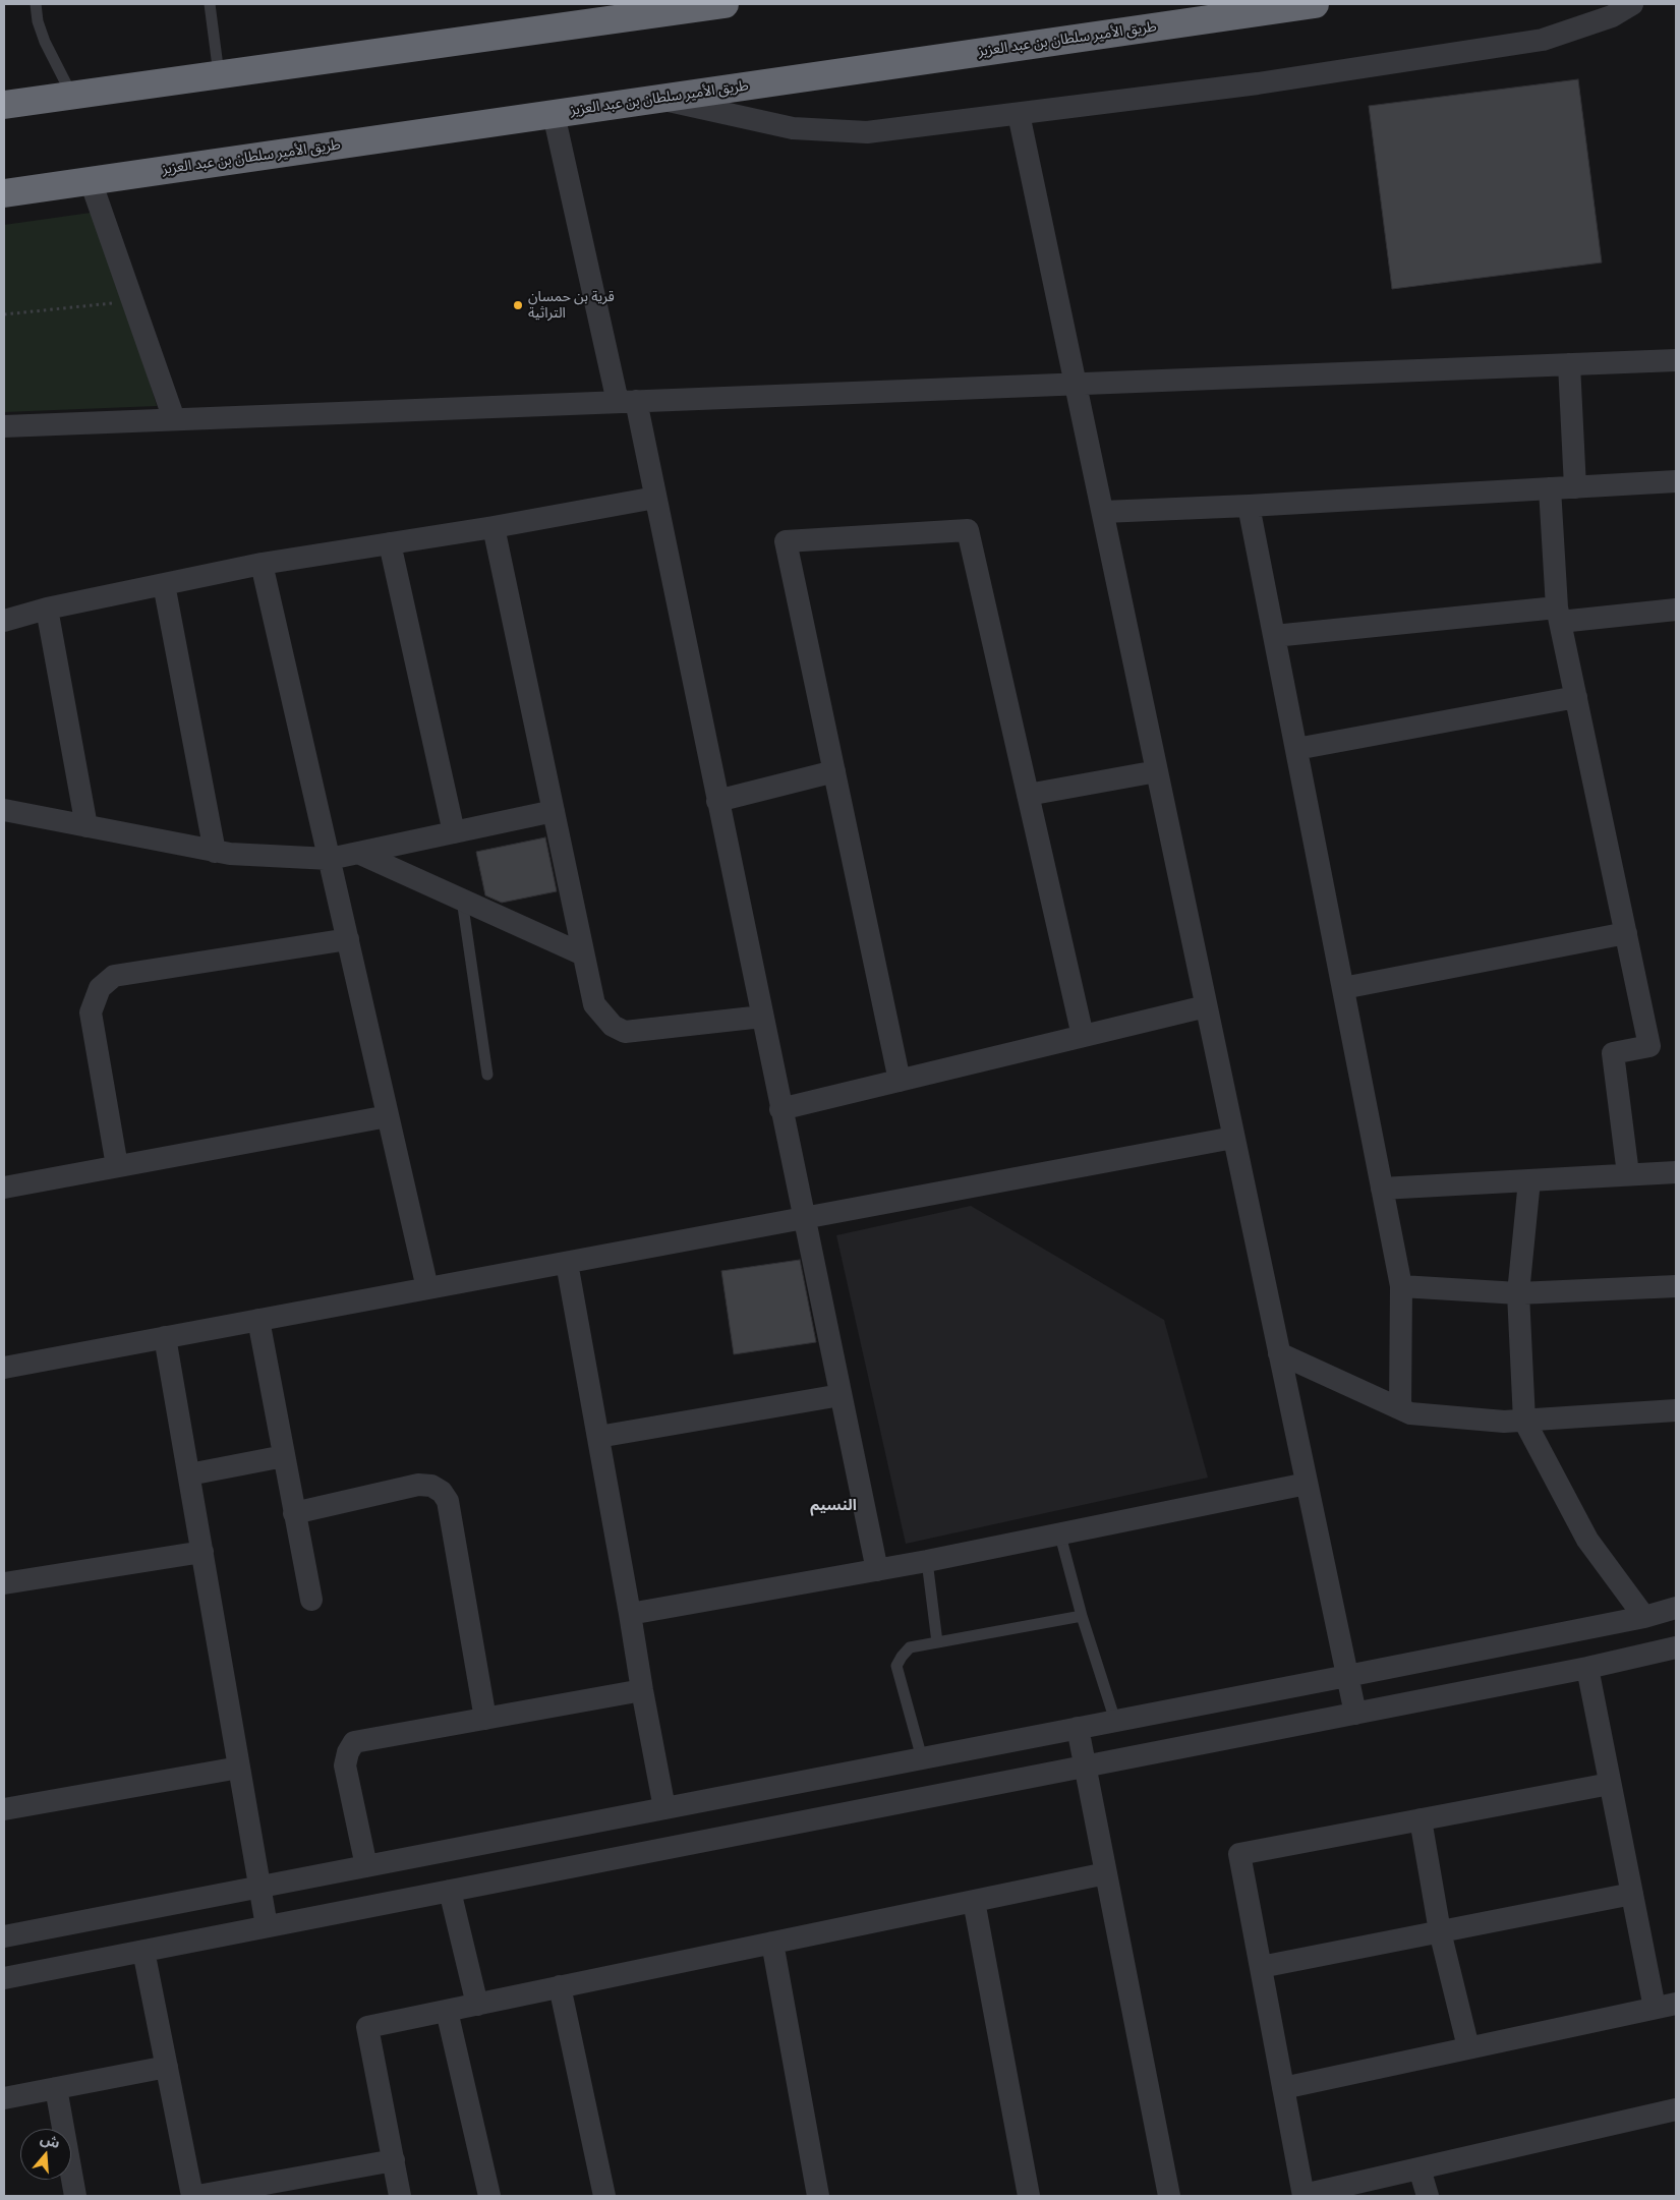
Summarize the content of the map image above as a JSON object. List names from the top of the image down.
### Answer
{
  "streets": {
    "highway": ["طريق الأمير سلطان بن عبد العزيز"]
  },
  "districts": ["النسيم"],
  "places": ["قرية بن حمسان التراثية"],
  "north": "top"
}
